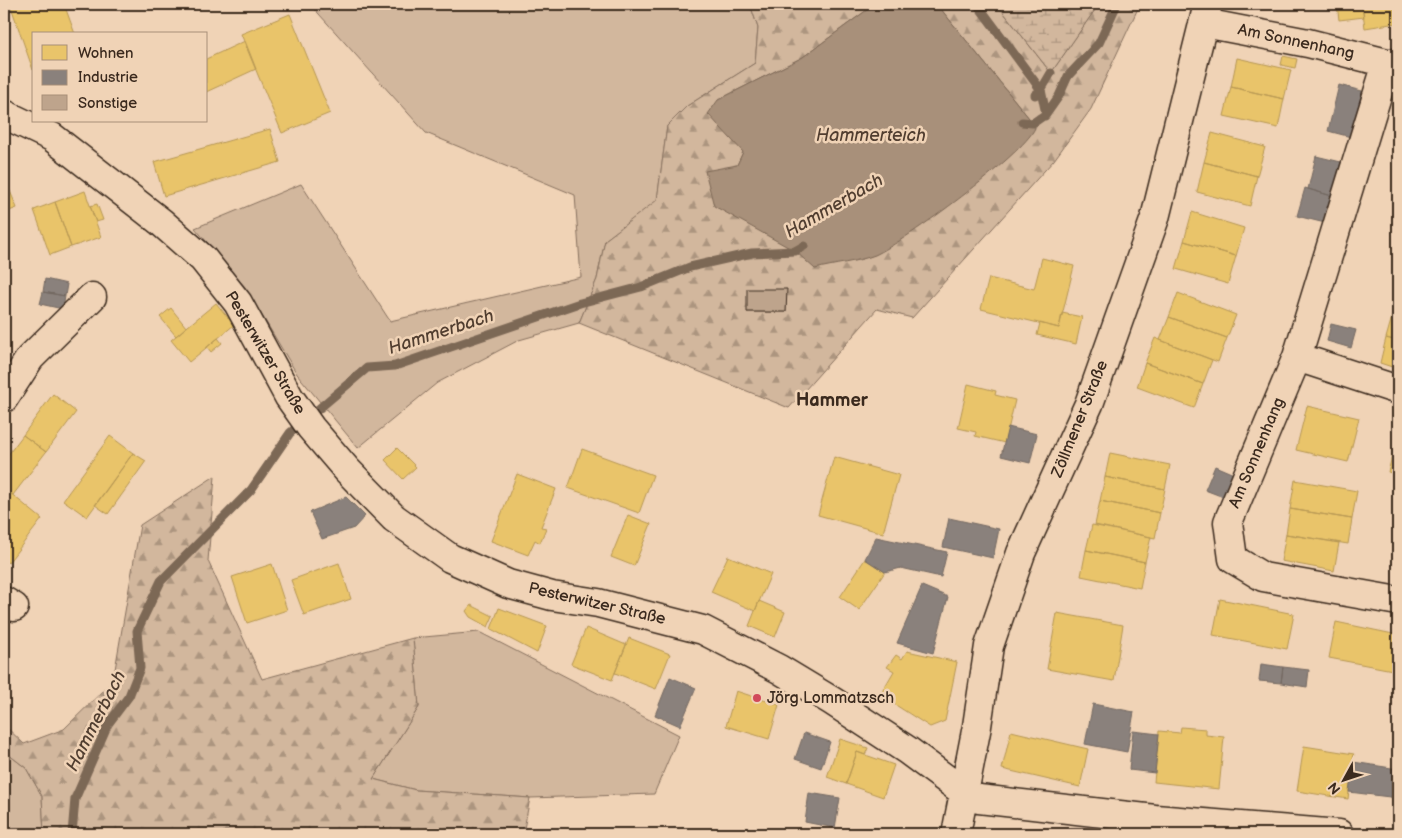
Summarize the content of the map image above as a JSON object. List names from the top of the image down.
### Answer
{
  "streets": {
    "street": ["Am Sonnenhang", "Pesterwitzer Straße", "Zöllmener Straße"]
  },
  "crossings": [
    ["Am Sonnenhang", "Zöllmener Straße"],
    ["Pesterwitzer Straße", "Zöllmener Straße"]
  ],
  "districts": ["Hammer"],
  "water": ["Hammerteich", "Hammerbach"],
  "places": ["Jörg Lommatzsch"],
  "legend": ["Wohnen", "Industrie", "Sonstige"],
  "north": "bottom left"
}
